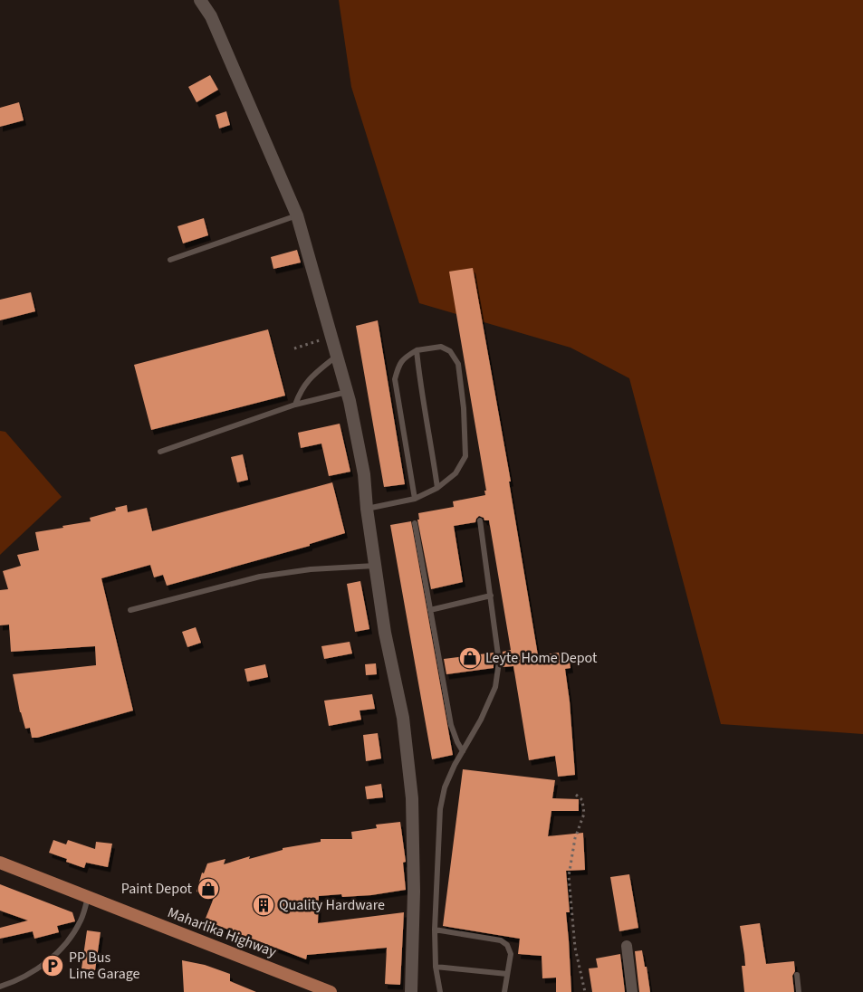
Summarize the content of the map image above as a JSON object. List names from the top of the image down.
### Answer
{
  "streets": {
    "main road": ["Maharlika Highway"]
  },
  "places": {
    "shop": ["Leyte Home Depot", "Paint Depot"],
    "building": ["Quality Hardware"],
    "parking": ["PP Bus Line Garage"]
  }
}
